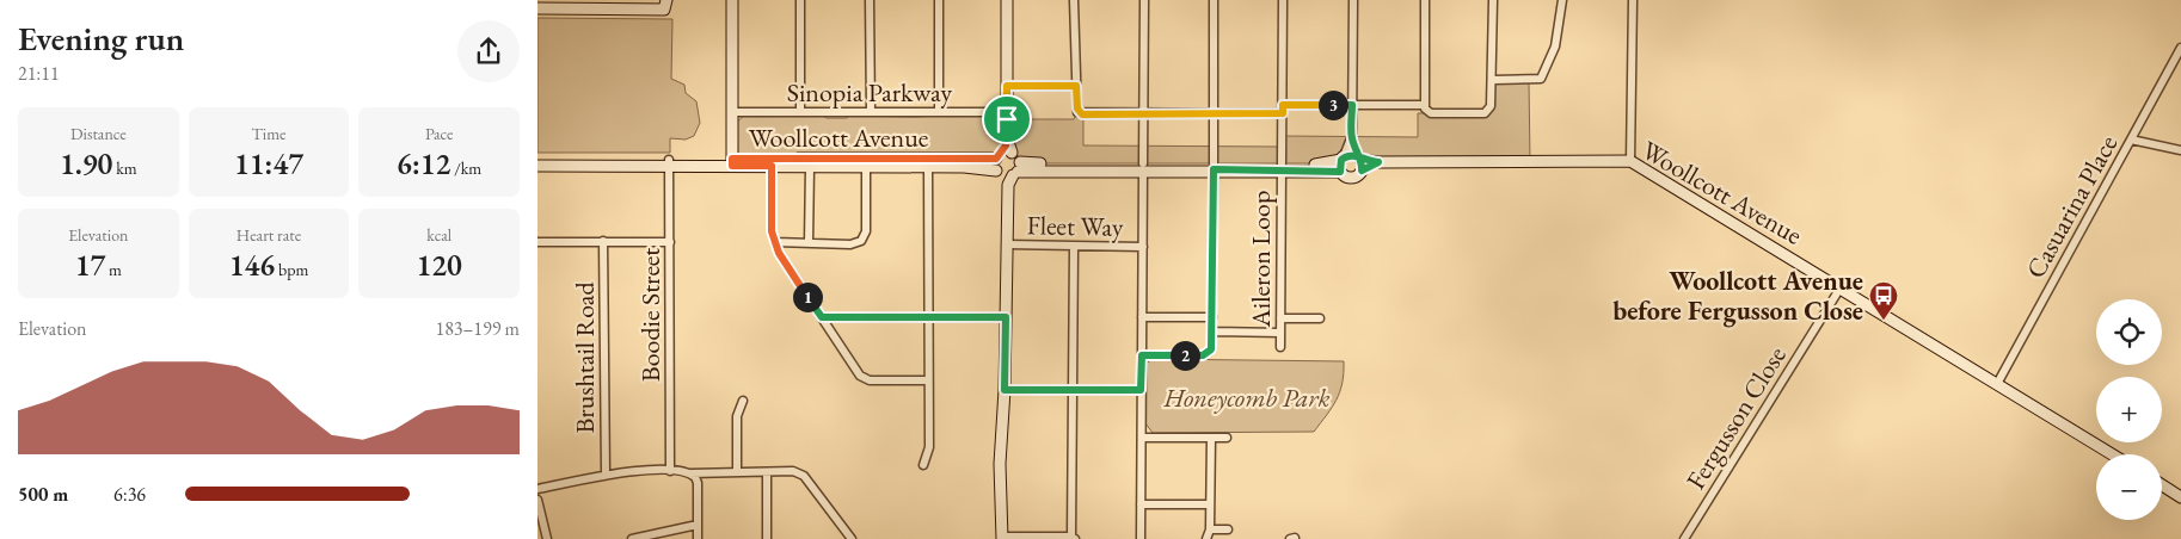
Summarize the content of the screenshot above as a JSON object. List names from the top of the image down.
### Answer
{
  "streets": {
    "street": [
      "Sinopia Parkway",
      "Woollcott Avenue",
      "Casuarina Place",
      "Fleet Way",
      "Aileron Loop",
      "Boodie Street",
      "Brushtail Road",
      "Fergusson Close"
    ]
  },
  "crossings": [
    ["Woollcott Avenue", "Casuarina Place"],
    ["Woollcott Avenue", "Aileron Loop"],
    ["Woollcott Avenue", "Boodie Street"],
    ["Woollcott Avenue", "Fergusson Close"]
  ],
  "parks": ["Honeycomb Park"],
  "places": {
    "bus stop": ["Woollcott Avenue before Fergusson Close"]
  },
  "page": {
    "heading": ["Evening run", "21:11"],
    "pins": ["3", "1", "2"],
    "stats": [
      ["Distance", "1.90 km"],
      ["Time", "11:47"],
      ["Pace", "6:12 /km"],
      ["Elevation", "17 m"],
      ["Heart rate", "146 bpm"],
      ["kcal", "120"]
    ],
    "map_buttons": ["+", "−"],
    "chart": ["Elevation", "183–199 m"],
    "list": [
      {
        "name": "500 m",
        "note": "6:36"
      }
    ]
  }
}
